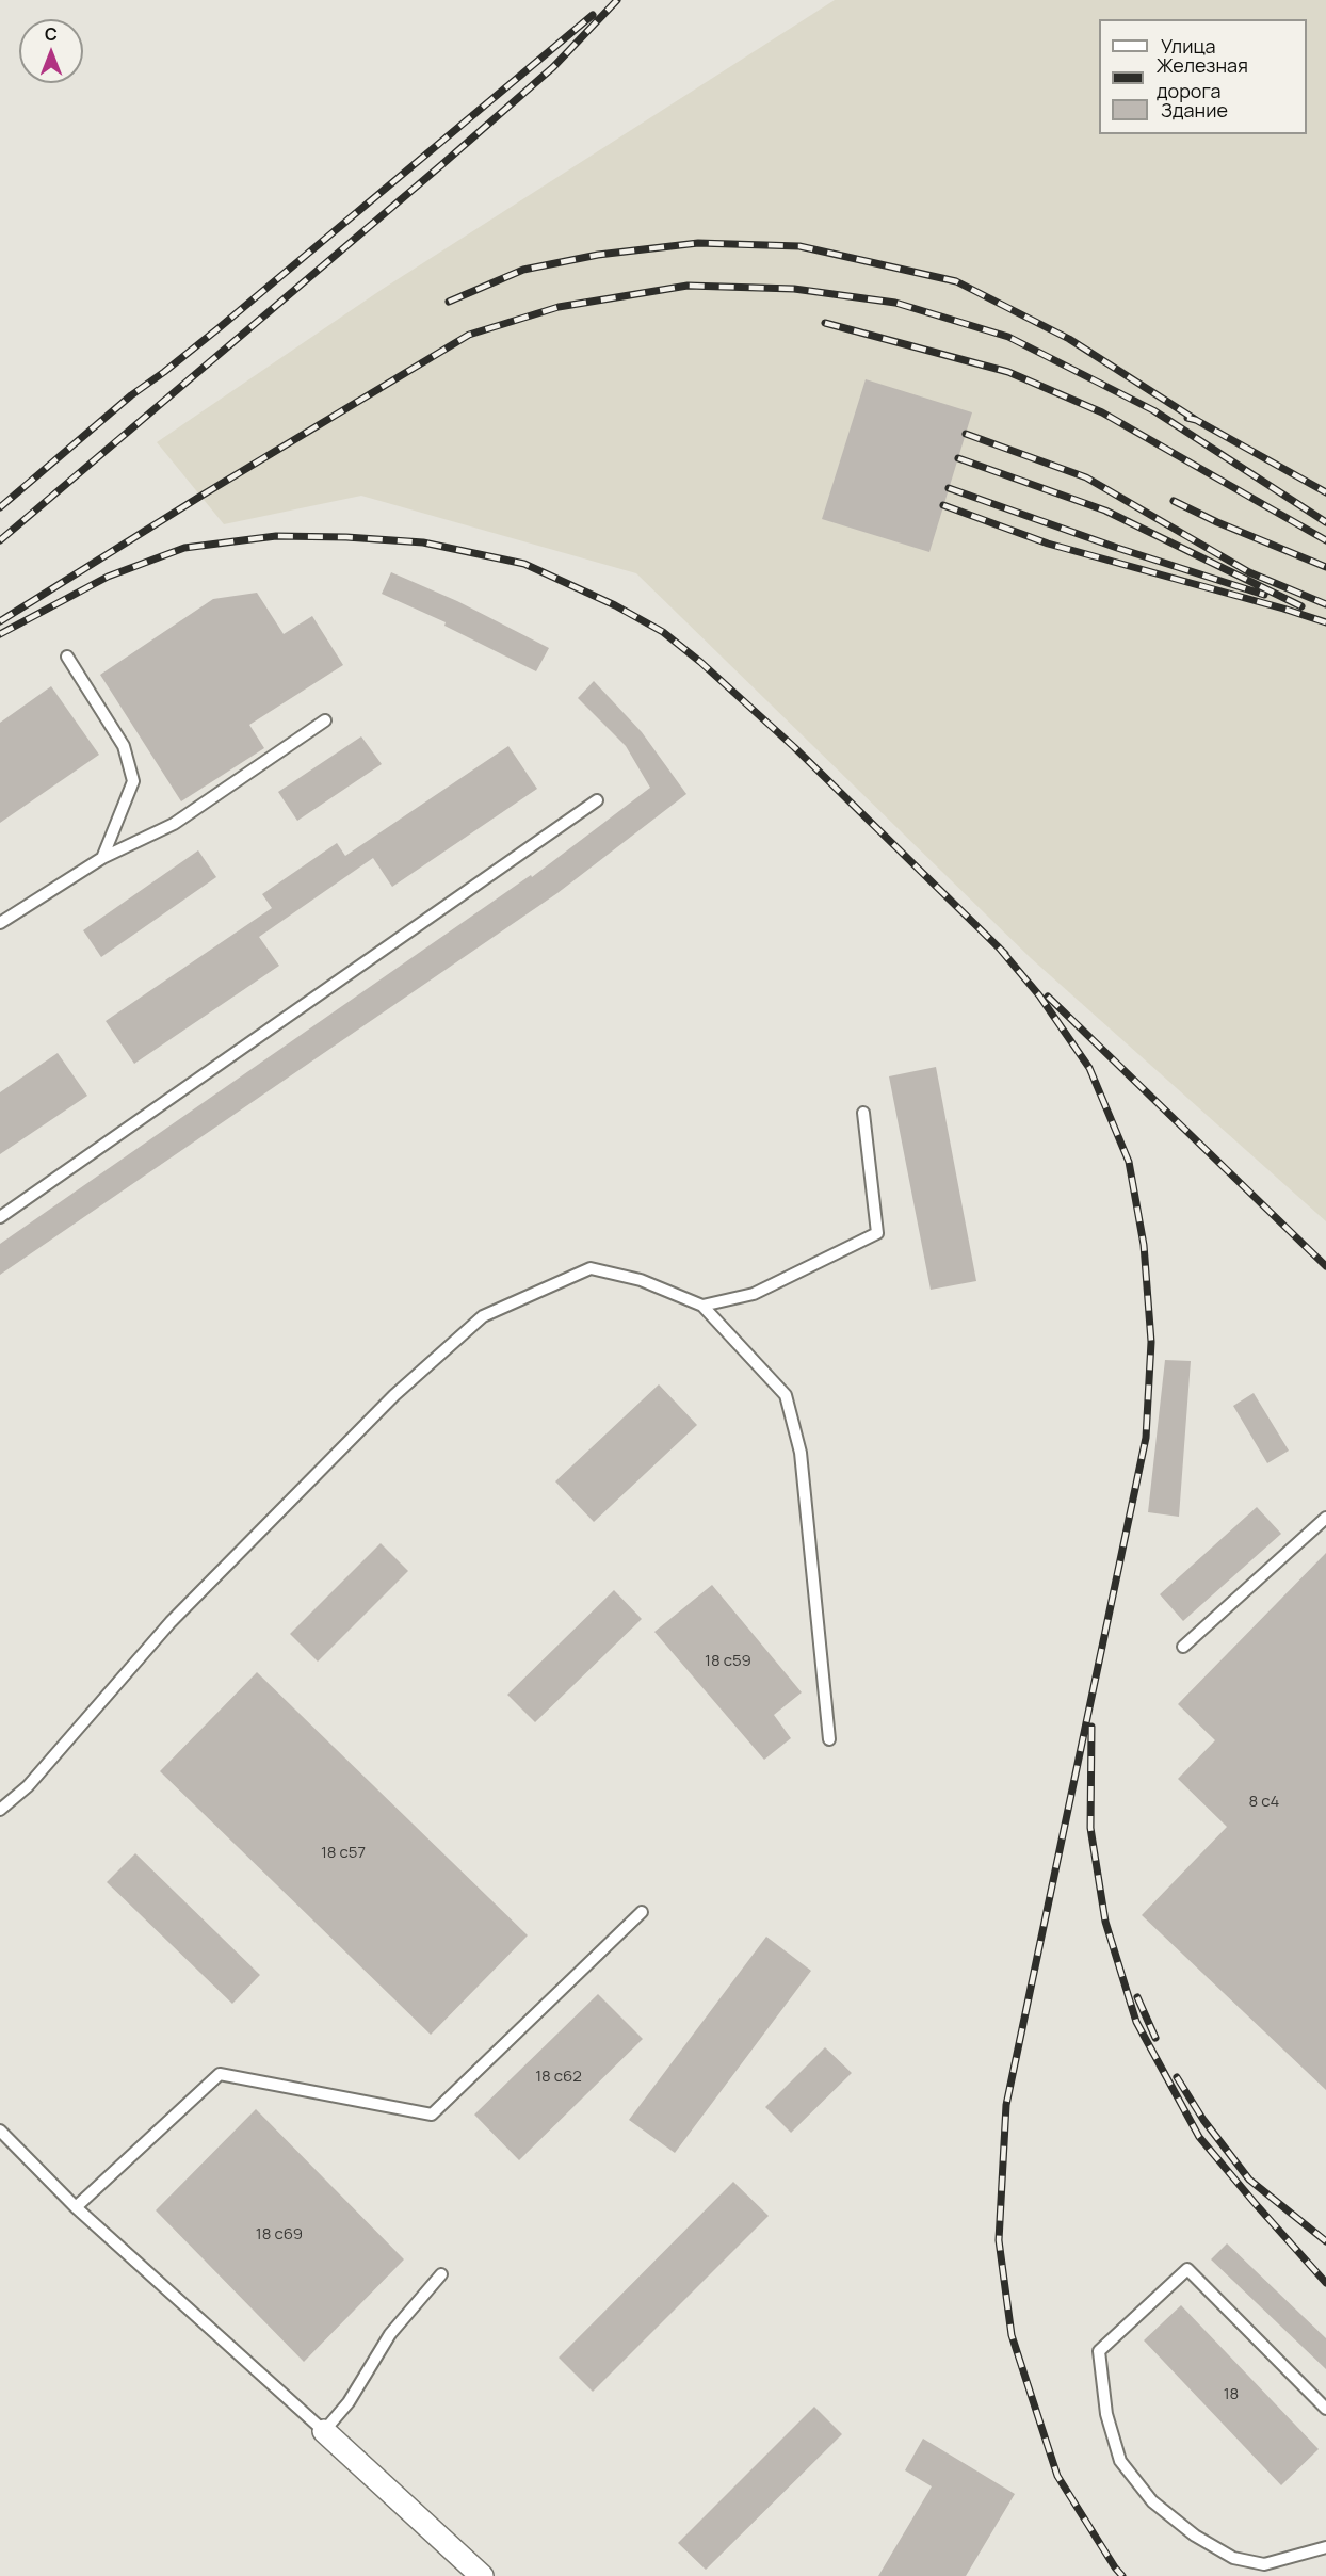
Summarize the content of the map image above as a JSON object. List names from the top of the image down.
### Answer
{
  "house_numbers": [
    "18 с59",
    "8 с4",
    "18 с57",
    "18 с62",
    "18 с69",
    "18"
  ],
  "legend": ["Улица", "Железная дорога", "Здание"],
  "north": "top"
}
